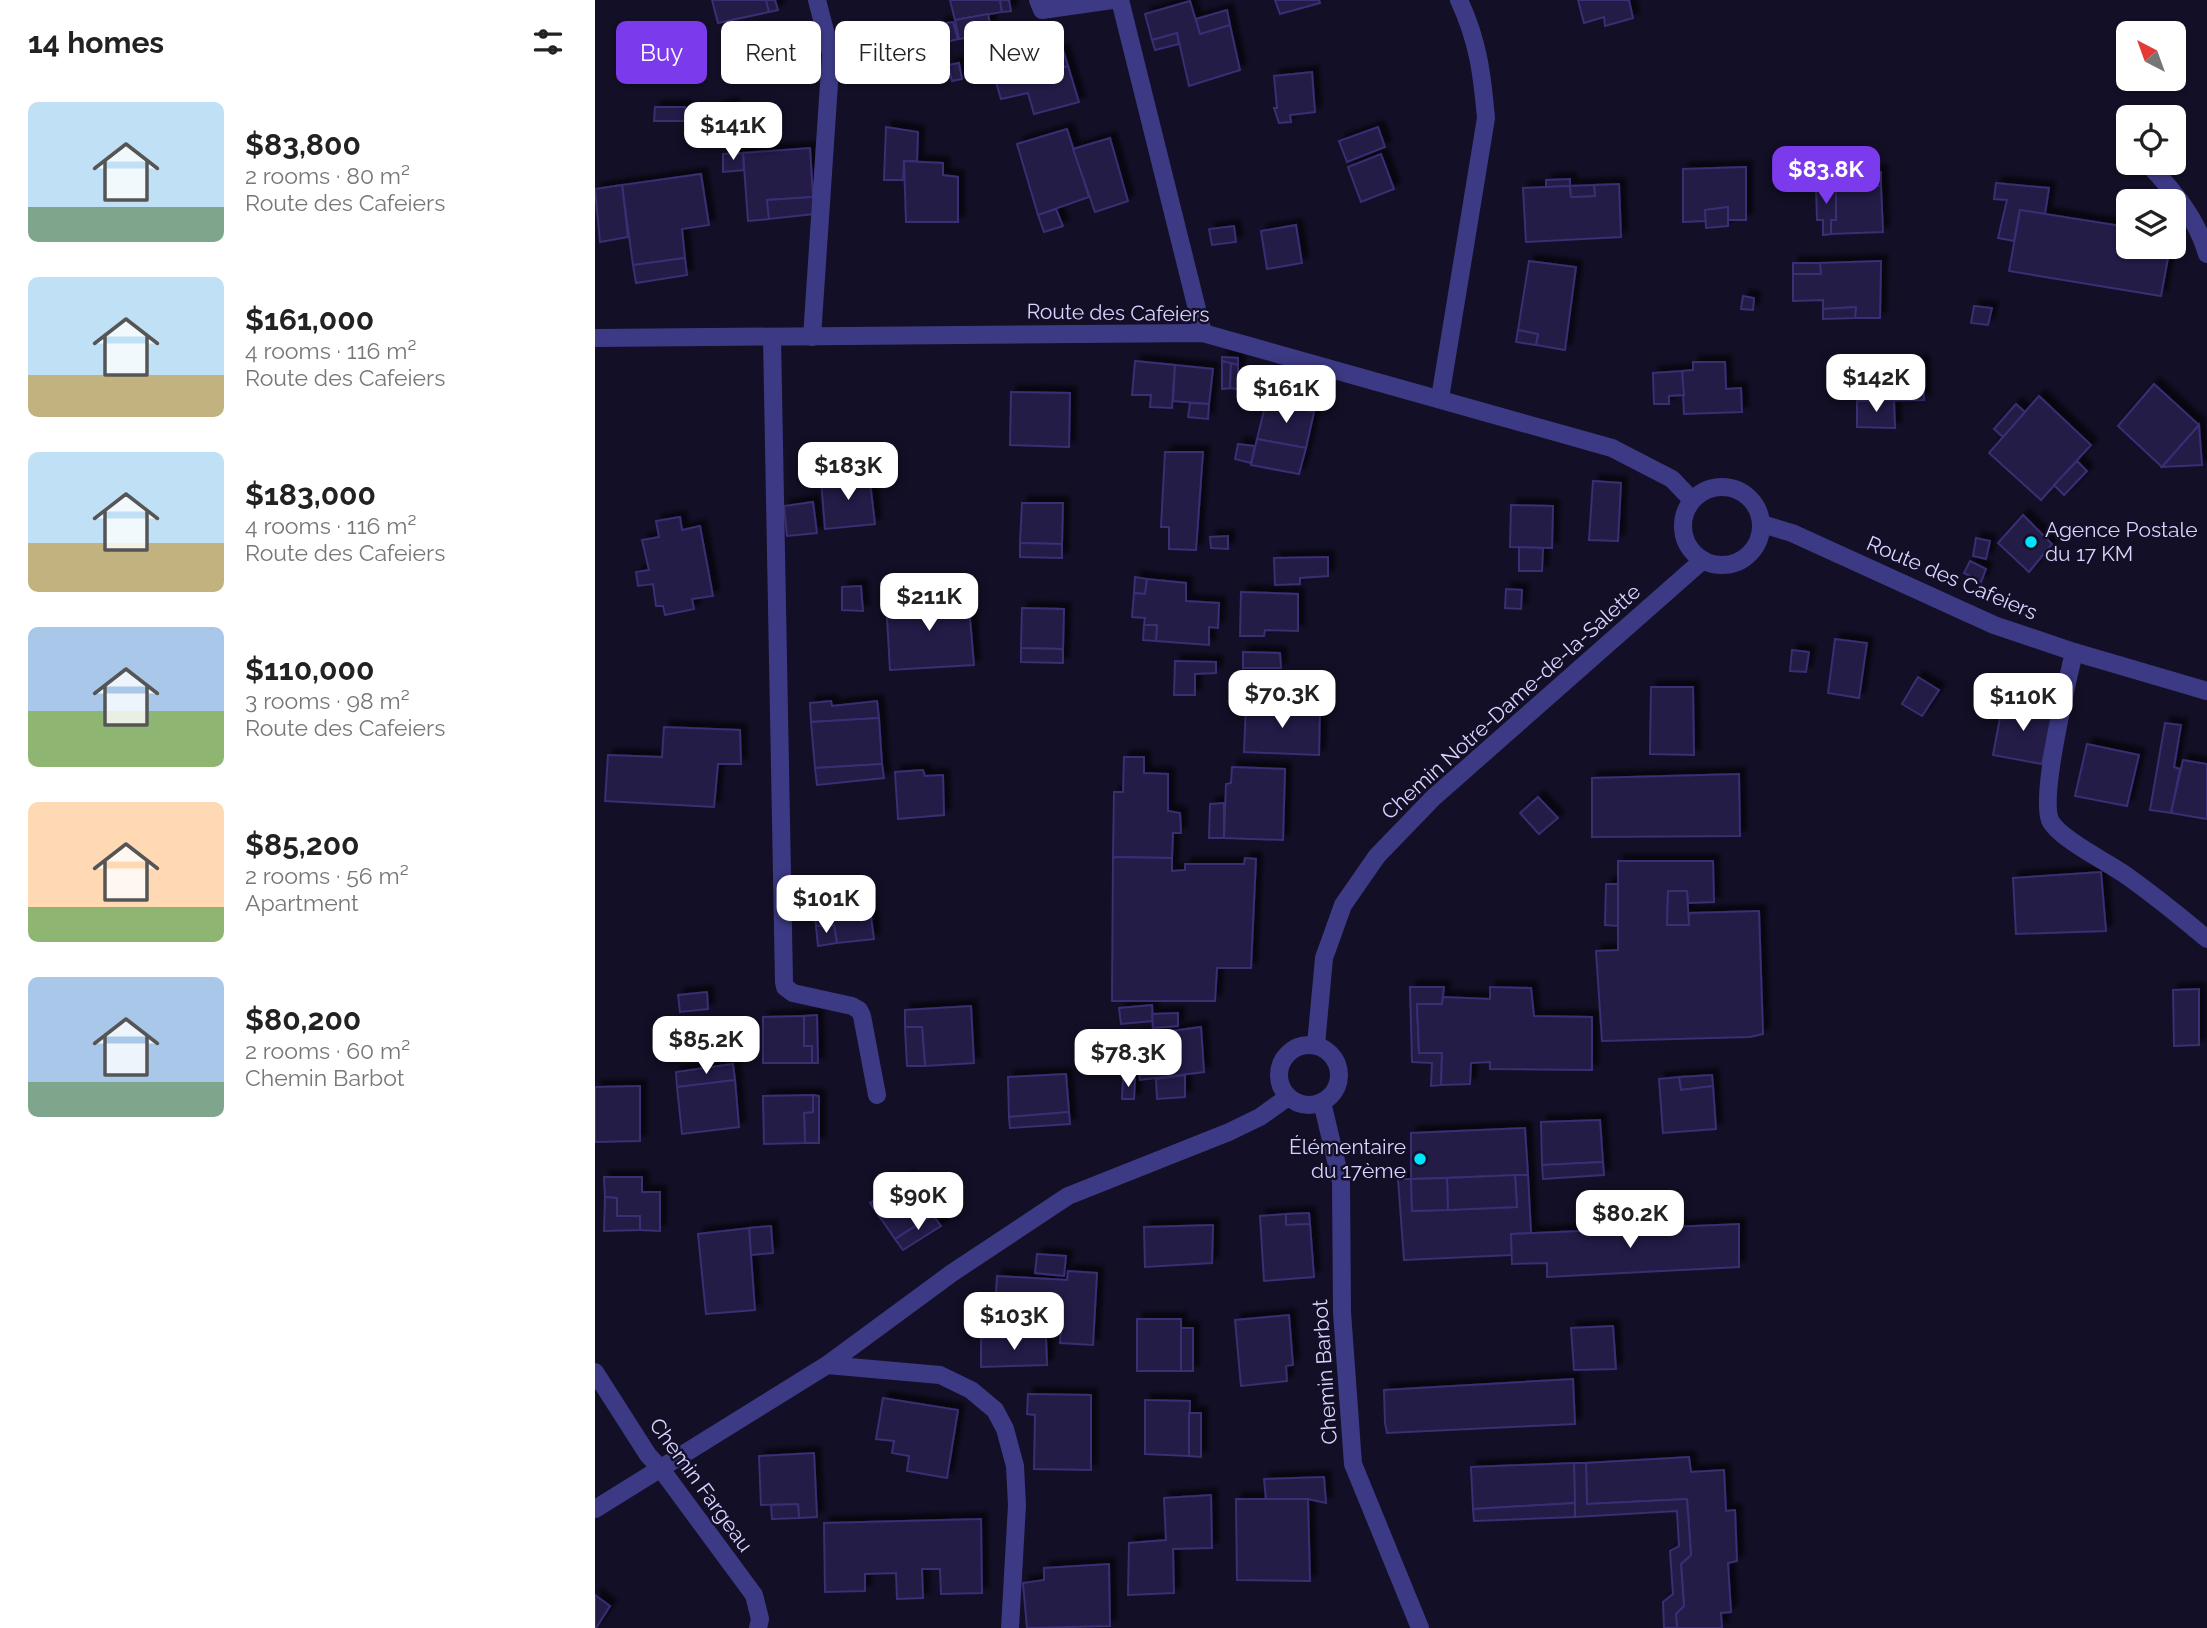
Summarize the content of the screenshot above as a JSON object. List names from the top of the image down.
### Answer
{
  "streets": {
    "street": [
      "Route des Cafeiers",
      "Chemin Notre-Dame-de-la-Salette",
      "Chemin Barbot",
      "Chemin Fargeau"
    ]
  },
  "crossings": [
    ["Route des Cafeiers", "Chemin Notre-Dame-de-la-Salette"],
    ["Chemin Notre-Dame-de-la-Salette", "Chemin Barbot"]
  ],
  "places": ["Agence Postale du 17 KM", "Élémentaire du 17ème"],
  "north": "top left",
  "page": {
    "heading": "14 homes",
    "chip": [
      "Buy",
      "Rent",
      "Filters",
      "New"
    ],
    "list": [
      {
        "name": "$83,800",
        "note": "2 rooms · 80 m² · Route des Cafeiers"
      },
      {
        "name": "$161,000",
        "note": "4 rooms · 116 m² · Route des Cafeiers"
      },
      {
        "name": "$183,000",
        "note": "4 rooms · 116 m² · Route des Cafeiers"
      },
      {
        "name": "$110,000",
        "note": "3 rooms · 98 m² · Route des Cafeiers"
      },
      {
        "name": "$85,200",
        "note": "2 rooms · 56 m² · Apartment"
      },
      {
        "name": "$80,200",
        "note": "2 rooms · 60 m² · Chemin Barbot"
      }
    ],
    "price": [
      "$141K",
      "$83.8K",
      "$142K",
      "$161K",
      "$183K",
      "$211K",
      "$70.3K",
      "$110K",
      "$101K",
      "$85.2K",
      "$78.3K",
      "$90K",
      "$80.2K",
      "$103K"
    ]
  }
}
